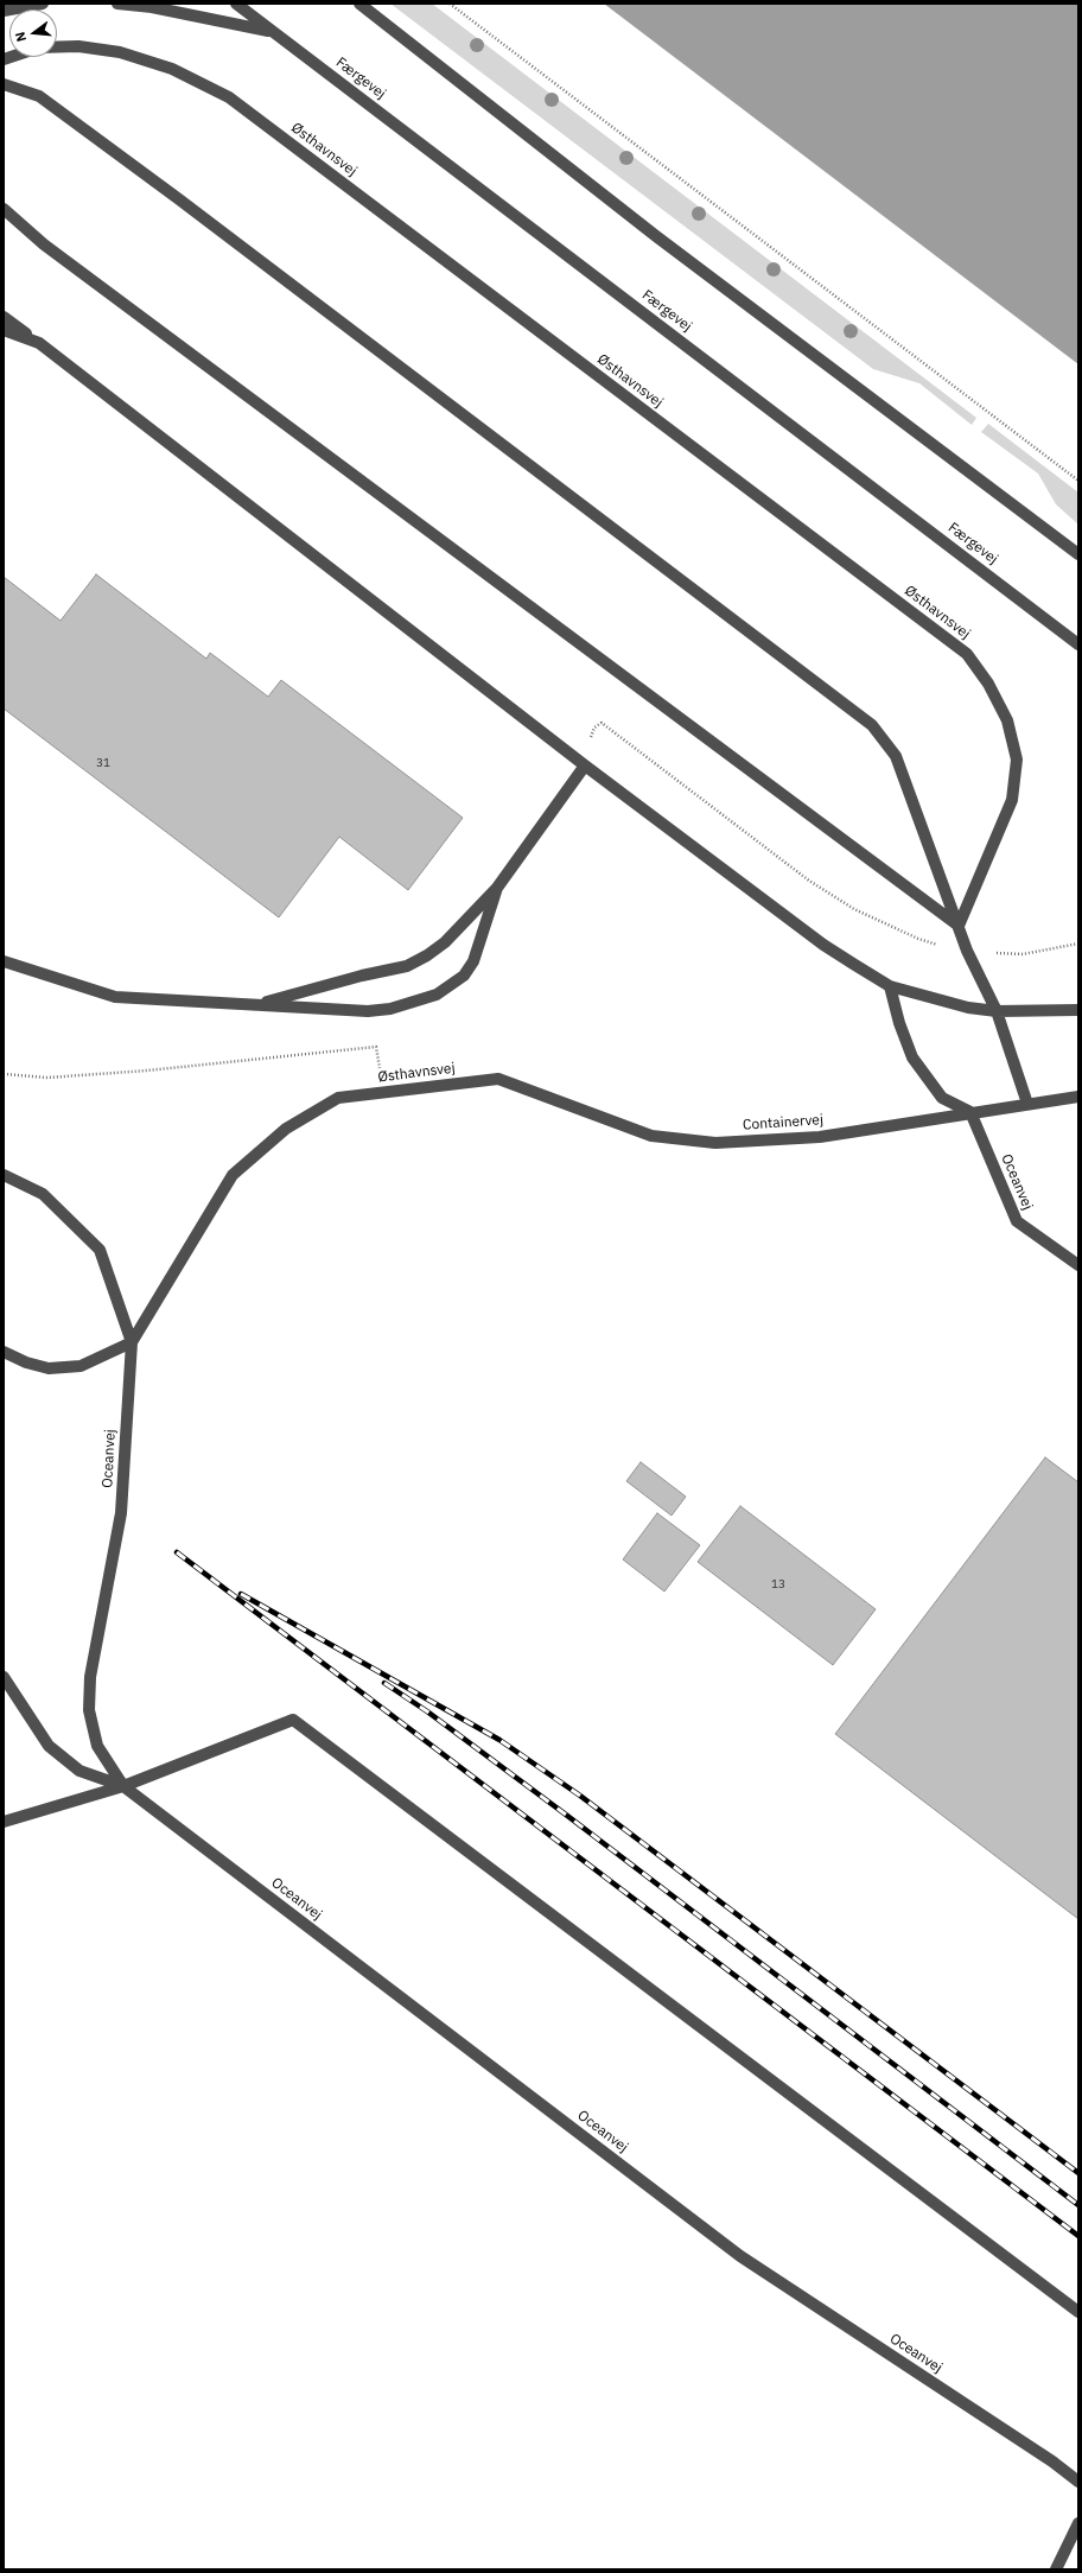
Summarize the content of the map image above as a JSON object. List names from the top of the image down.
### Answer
{
  "streets": {
    "street": [
      "Færgevej",
      "Østhavnsvej",
      "Containervej",
      "Oceanvej"
    ]
  },
  "crossings": [
    ["Østhavnsvej", "Containervej"],
    ["Østhavnsvej", "Oceanvej"],
    ["Containervej", "Oceanvej"]
  ],
  "house_numbers": ["31", "13"],
  "north": "left"
}
